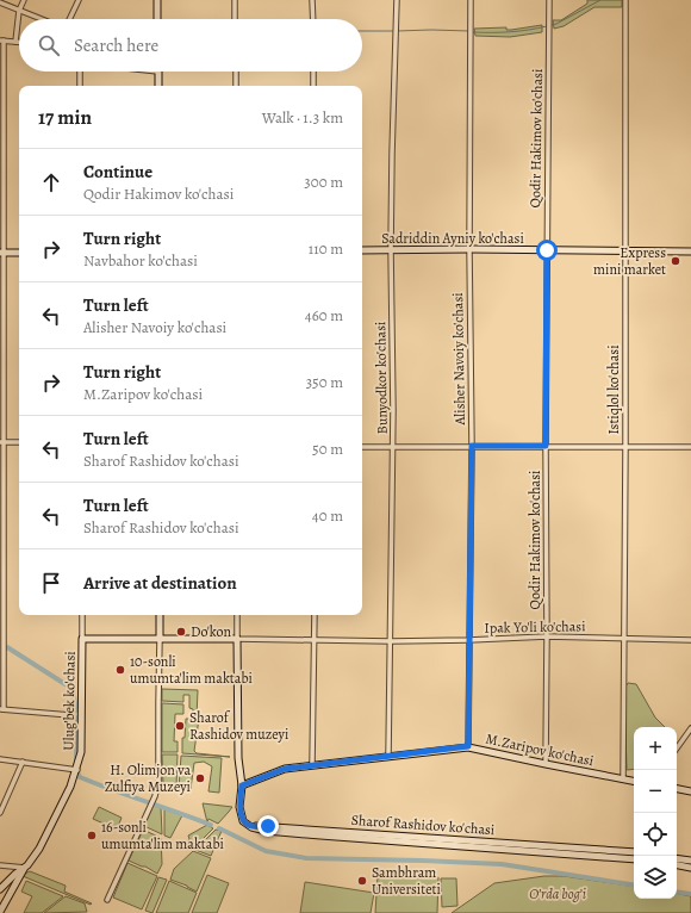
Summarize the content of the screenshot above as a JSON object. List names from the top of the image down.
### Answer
{
  "streets": {
    "street": [
      "Qodir Hakimov ko'chasi",
      "Sadriddin Ayniy ko'chasi",
      "Alisher Navoiy ko'chasi",
      "Bunyodkor ko'chasi",
      "Istiqlol ko'chasi",
      "Ipak Yo'li ko'chasi",
      "Ulug'bek ko'chasi",
      "M.Zaripov ko'chasi",
      "Sharof Rashidov ko'chasi"
    ]
  },
  "crossings": [
    ["Qodir Hakimov ko'chasi", "Sadriddin Ayniy ko'chasi"],
    ["Qodir Hakimov ko'chasi", "Ipak Yo'li ko'chasi"],
    ["Qodir Hakimov ko'chasi", "M.Zaripov ko'chasi"],
    ["Sadriddin Ayniy ko'chasi", "Alisher Navoiy ko'chasi"],
    ["Sadriddin Ayniy ko'chasi", "Bunyodkor ko'chasi"],
    ["Sadriddin Ayniy ko'chasi", "Istiqlol ko'chasi"],
    ["Alisher Navoiy ko'chasi", "Ipak Yo'li ko'chasi"],
    ["Alisher Navoiy ko'chasi", "M.Zaripov ko'chasi"],
    ["Bunyodkor ko'chasi", "Ipak Yo'li ko'chasi"],
    ["Bunyodkor ko'chasi", "M.Zaripov ko'chasi"],
    ["Istiqlol ko'chasi", "Ipak Yo'li ko'chasi"],
    ["Istiqlol ko'chasi", "M.Zaripov ko'chasi"]
  ],
  "parks": ["O’rda bog’i"],
  "places": [
    "Express mini market",
    "Do'kon",
    "10-sonli umumta'lim maktabi",
    "Sharof Rashidov muzeyi",
    "H. Olimjon va Zulfiya Muzeyi",
    "16-sonli umumta'lim maktabi",
    "Sambhram Universiteti"
  ],
  "page": {
    "search": "Search here",
    "heading": ["17 min", "Walk · 1.3 km"],
    "list": [
      ["Continue", "Qodir Hakimov ko'chasi", "300 m"],
      ["Turn right", "Navbahor ko'chasi", "110 m"],
      ["Turn left", "Alisher Navoiy ko'chasi", "460 m"],
      ["Turn right", "M.Zaripov ko'chasi", "350 m"],
      ["Turn left", "Sharof Rashidov ko'chasi", "50 m"],
      ["Turn left", "Sharof Rashidov ko'chasi", "40 m"],
      "Arrive at destination"
    ],
    "map_buttons": ["+", "−"]
  }
}
